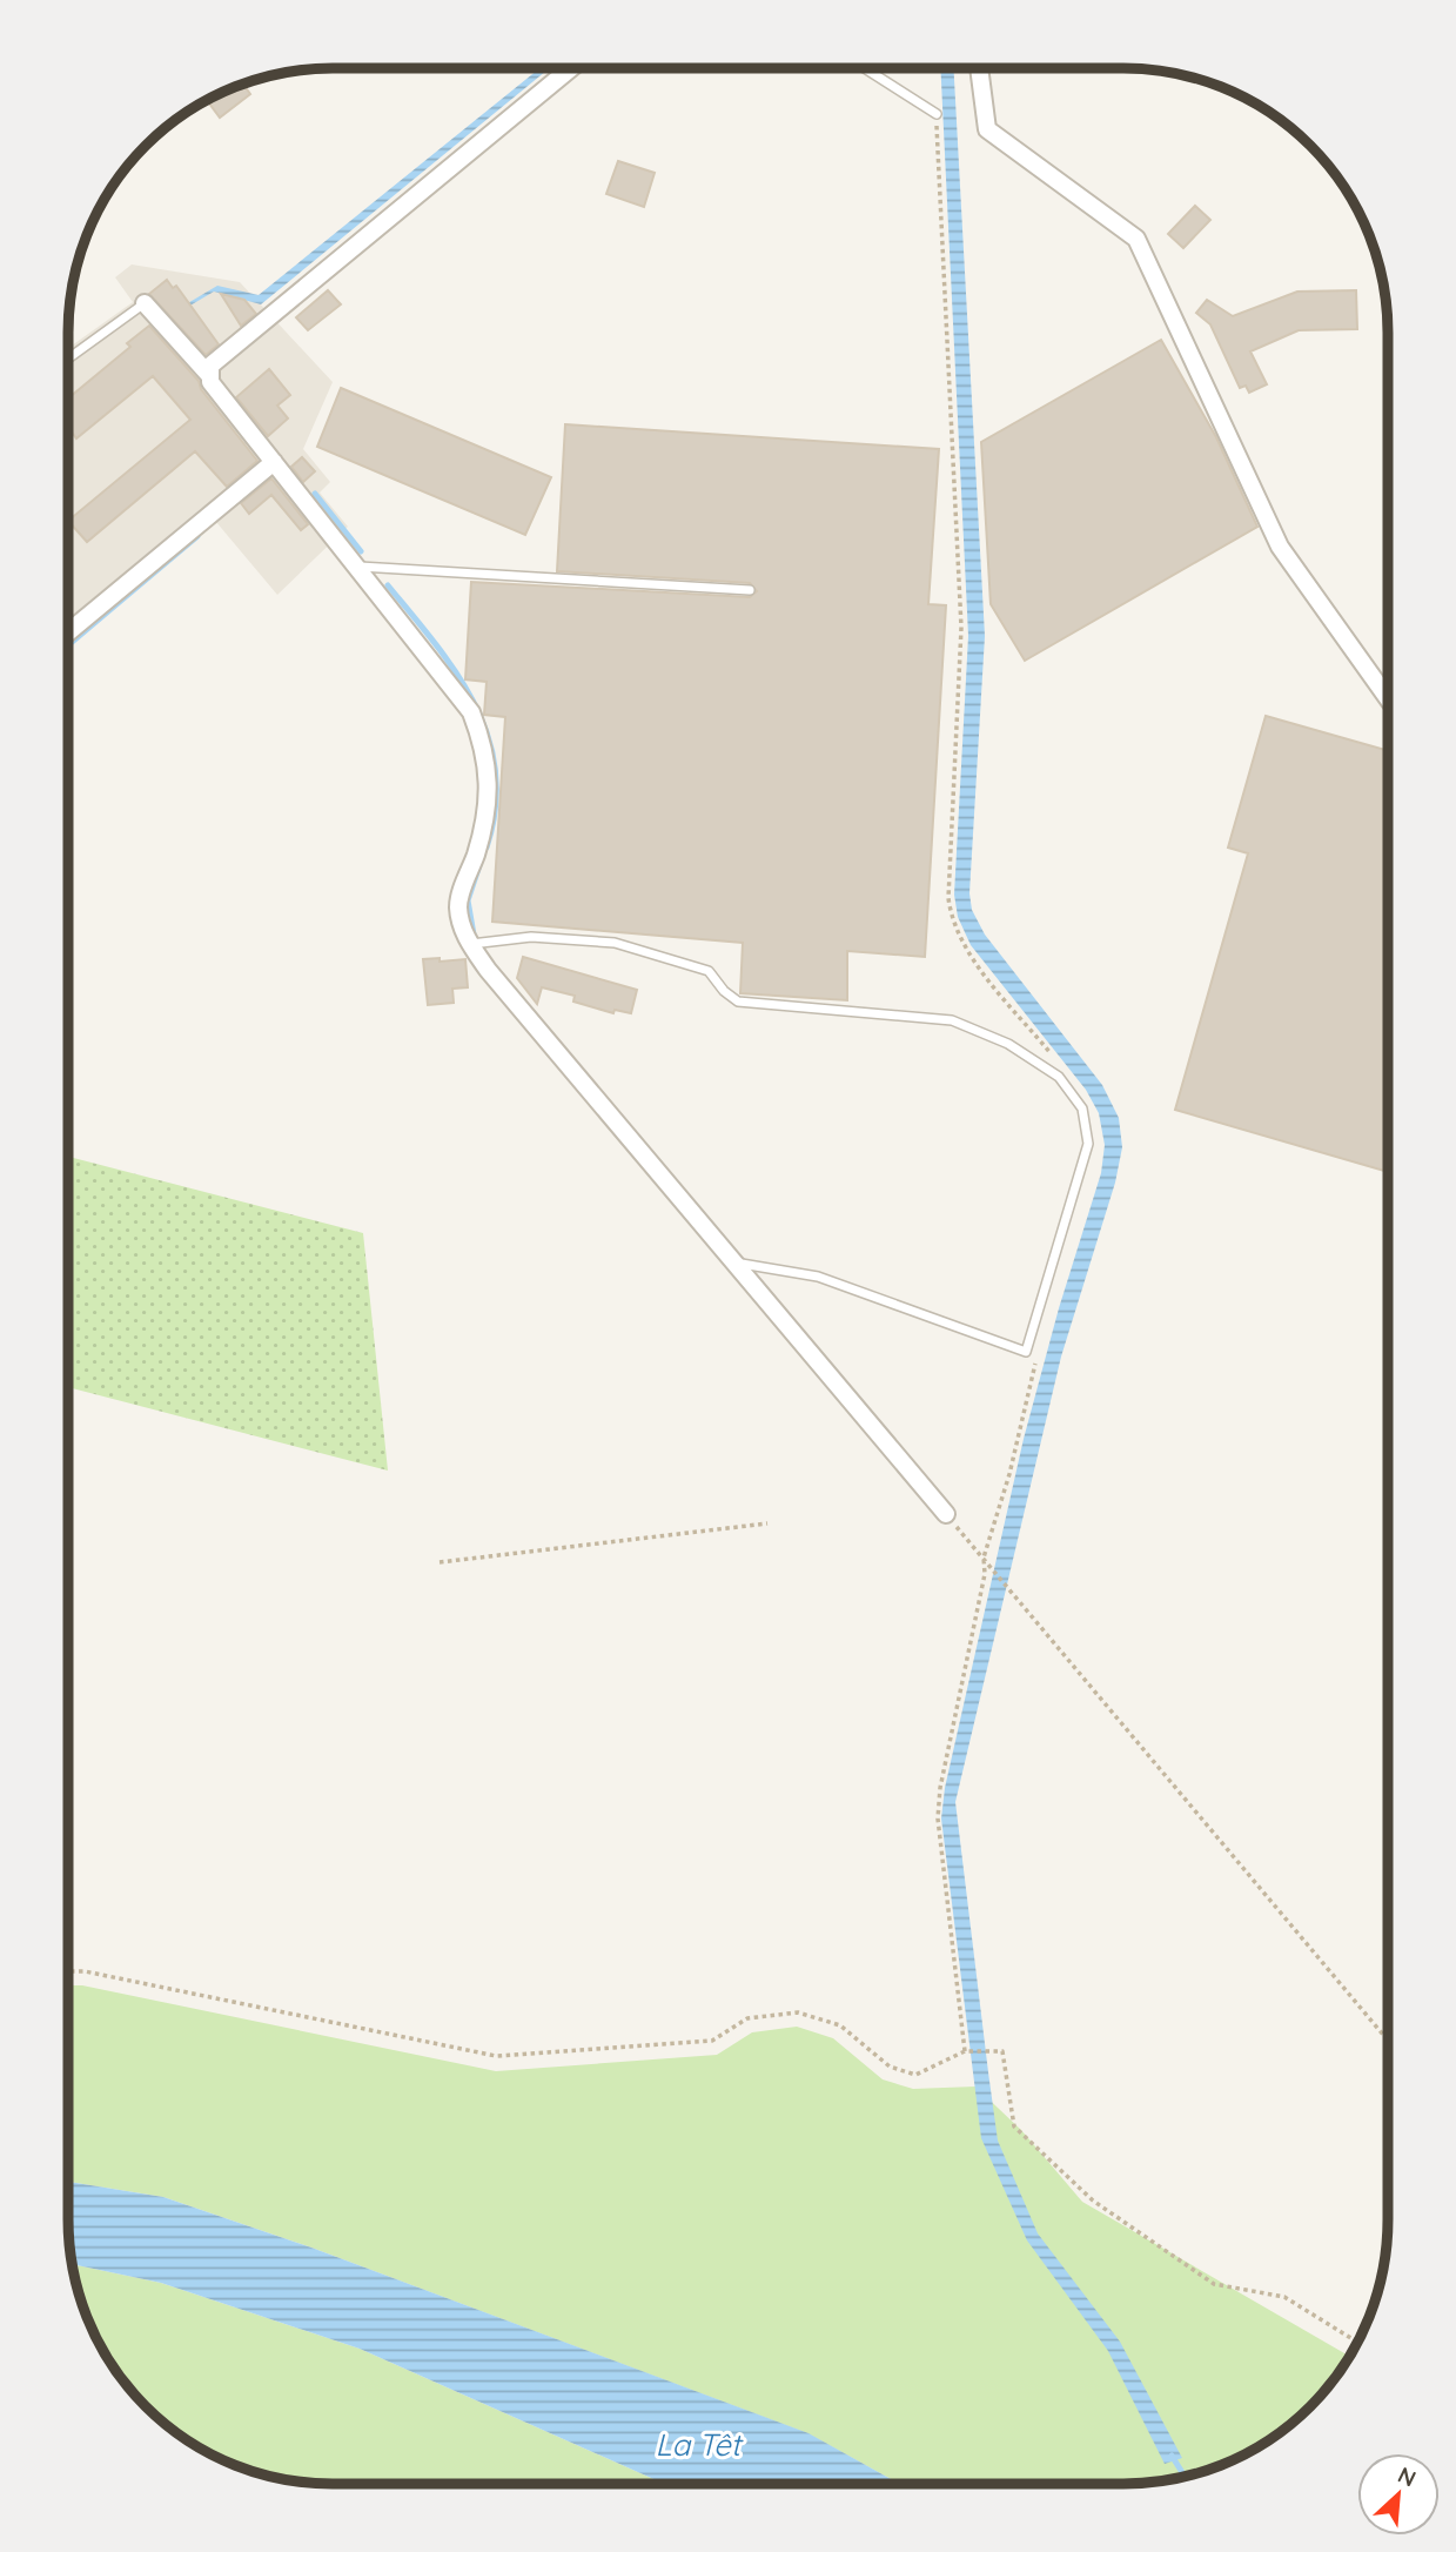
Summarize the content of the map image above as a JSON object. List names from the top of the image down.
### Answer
{
  "water": ["La Têt"],
  "north": "top right"
}
